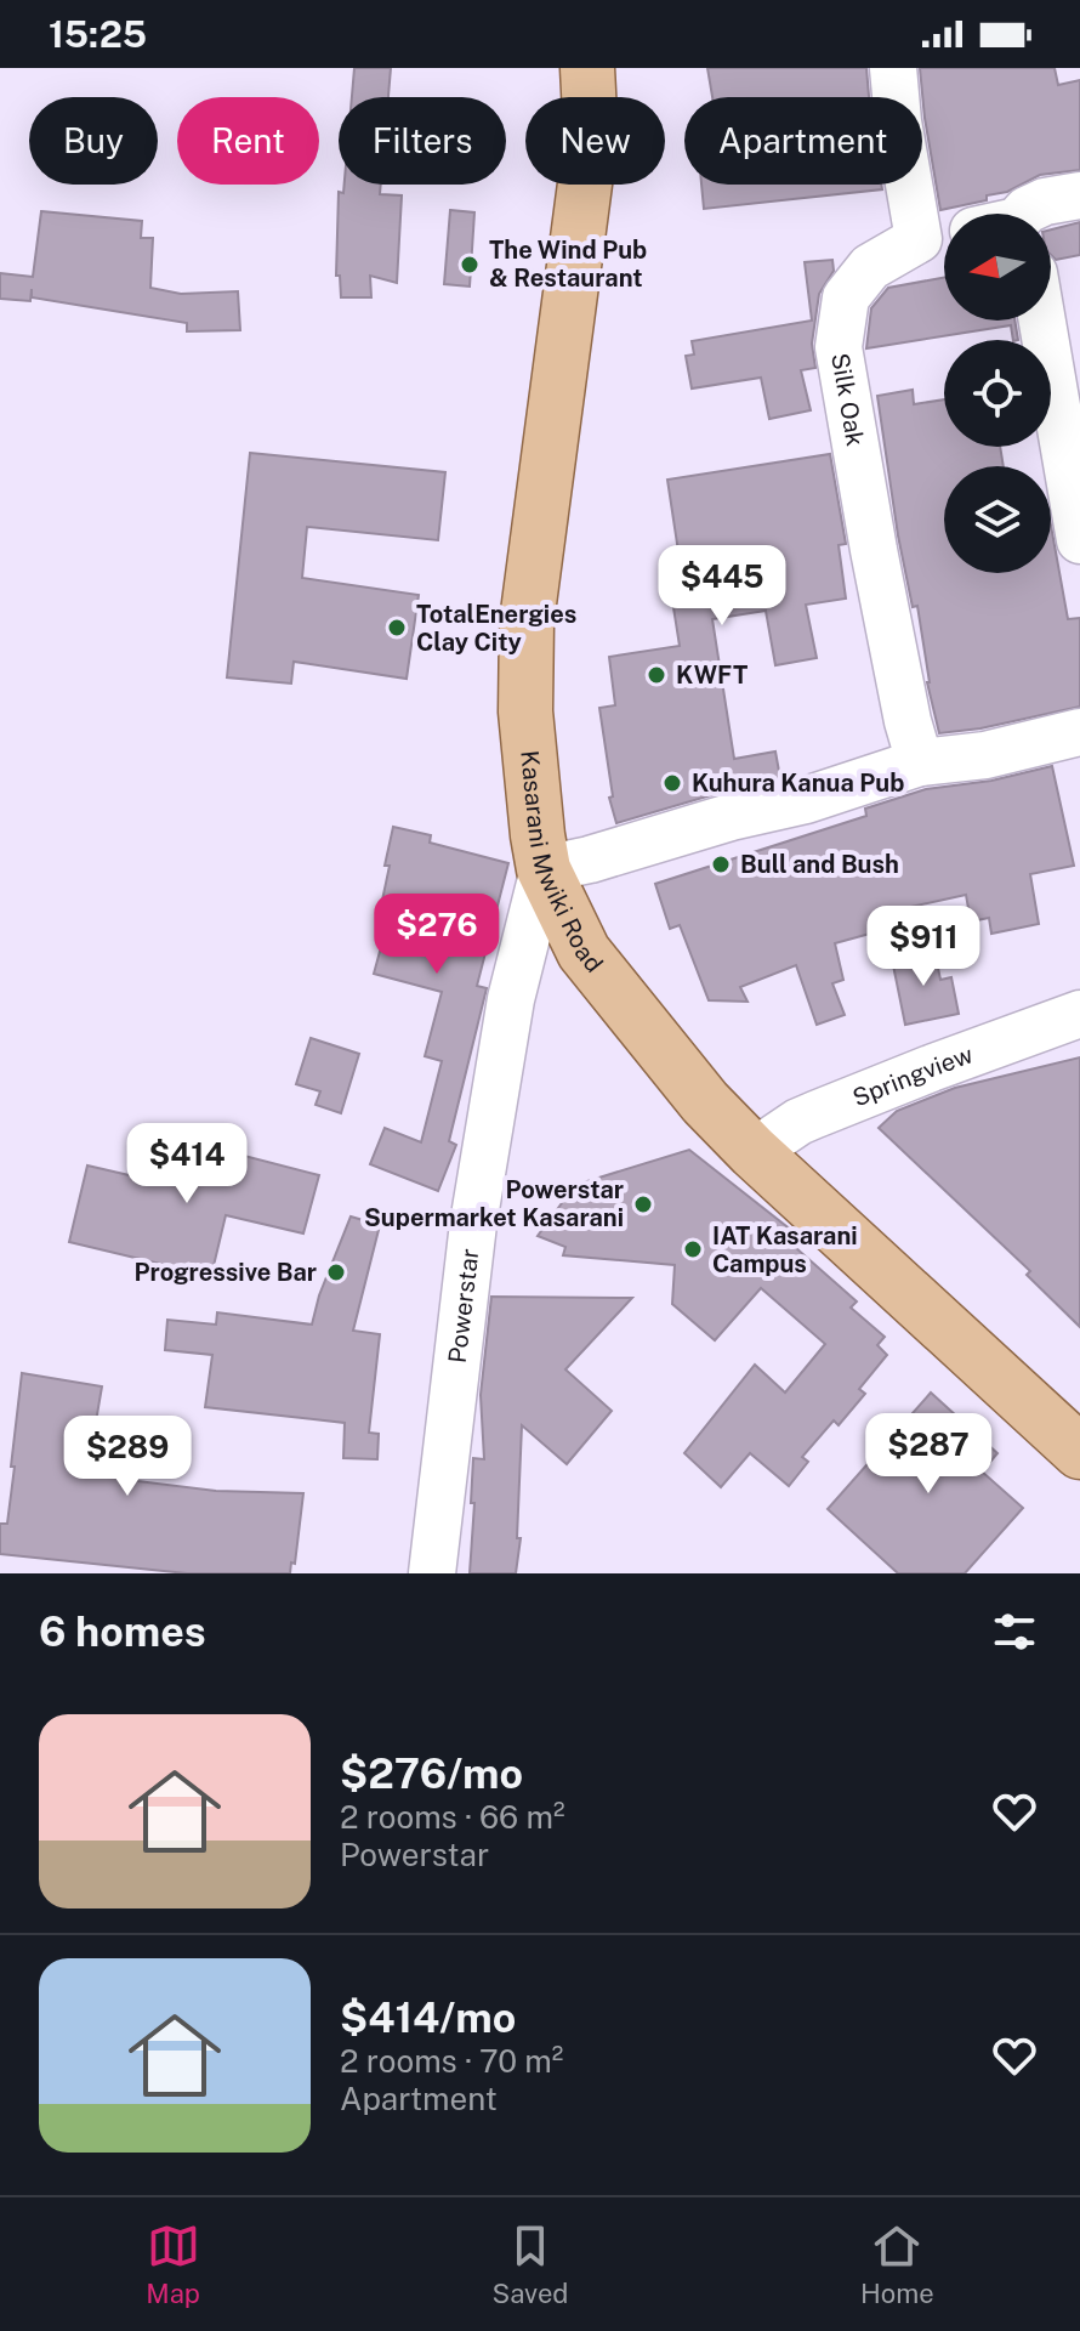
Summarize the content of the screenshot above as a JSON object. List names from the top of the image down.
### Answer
{
  "streets": {
    "main road": ["Kasarani Mwiki Road"],
    "street": ["Silk Oak", "Springview", "Powerstar"]
  },
  "crossings": [
    ["Kasarani Mwiki Road", "Springview"],
    ["Kasarani Mwiki Road", "Powerstar"]
  ],
  "places": [
    "The Wind Pub & Restaurant",
    "TotalEnergies Clay City",
    "KWFT",
    "Kuhura Kanua Pub",
    "Bull and Bush",
    "Powerstar Supermarket Kasarani",
    "IAT Kasarani Campus",
    "Progressive Bar"
  ],
  "north": "left",
  "page": {
    "status": "15:25",
    "chip": [
      "Buy",
      "Rent",
      "Filters",
      "New",
      "Apartment"
    ],
    "price": [
      "$445",
      "$276",
      "$911",
      "$414",
      "$287",
      "$289"
    ],
    "heading": "6 homes",
    "list": [
      {
        "name": "$276/mo",
        "note": "2 rooms · 66 m² · Powerstar"
      },
      {
        "name": "$414/mo",
        "note": "2 rooms · 70 m² · Apartment"
      }
    ],
    "tabs": ["Map", "Saved", "Home"]
  }
}
